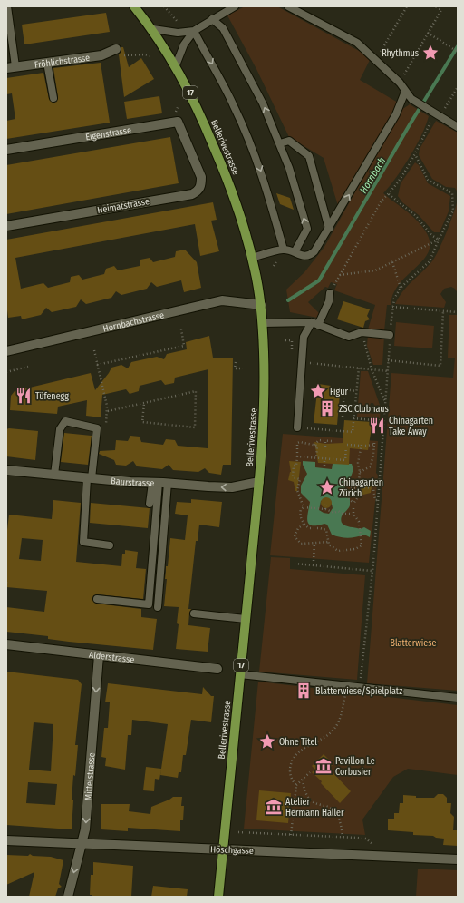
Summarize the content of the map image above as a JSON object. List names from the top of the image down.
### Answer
{
  "streets": {
    "main road": ["17", "Bellerivestrasse"],
    "street": [
      "Fröhlichstrasse",
      "Eigenstrasse",
      "Heimatstrasse",
      "Hornbachstrasse",
      "Baurstrasse",
      "Alderstrasse",
      "Mittelstrasse",
      "Höschgasse"
    ]
  },
  "crossings": [
    ["Eigenstrasse", "Heimatstrasse"],
    ["Bellerivestrasse", "Hornbachstrasse"],
    ["Bellerivestrasse", "Baurstrasse"],
    ["Bellerivestrasse", "Höschgasse"],
    ["Alderstrasse", "Mittelstrasse"],
    ["Mittelstrasse", "Höschgasse"]
  ],
  "one_way": ["Baurstrasse", "Mittelstrasse"],
  "water": ["Hornbach"],
  "parks": ["Blatterwiese"],
  "places": {
    "place": [
      "Rhythmus",
      "Figur",
      "Chinagarten Zürich",
      "Ohne Titel"
    ],
    "restaurant": ["Tüfenegg", "Chinagarten Take Away"],
    "building": ["ZSC Clubhaus", "Blatterwiese/Spielplatz"],
    "museum": ["Pavillon Le Corbusier", "Atelier Hermann Haller"]
  }
}
